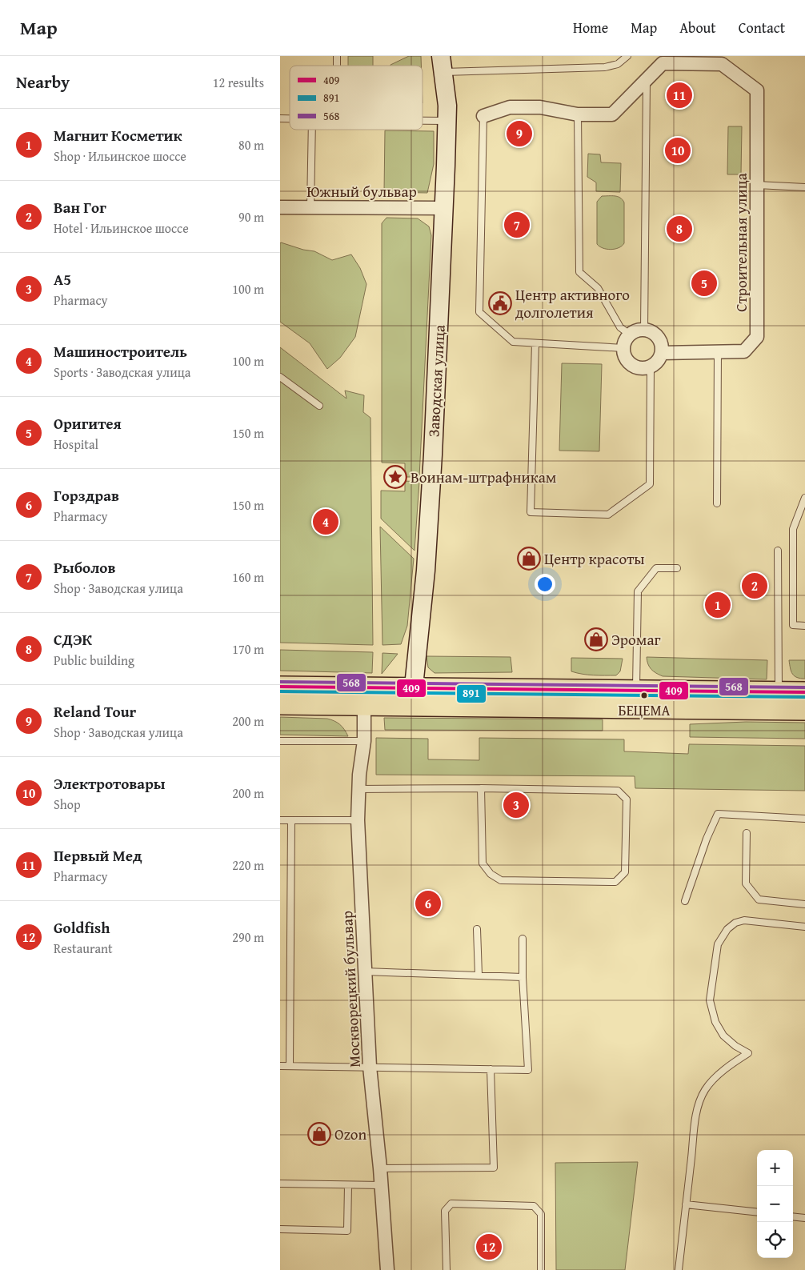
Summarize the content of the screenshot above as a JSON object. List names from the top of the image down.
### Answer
{
  "streets": {
    "street": [
      "Южный бульвар",
      "Строительная улица",
      "Заводская улица",
      "Москворецкий бульвар"
    ]
  },
  "crossings": [
    ["Южный бульвар", "Заводская улица"]
  ],
  "places": {
    "public building": ["Центр активного долголетия"],
    "place": ["Воинам-штрафникам"],
    "shop": ["Центр красоты", "Эромаг", "Ozon"],
    "other": ["БЕЦЕМА"]
  },
  "lines": ["transit line 568", "transit line 409", "transit line 891"],
  "legend": ["409", "891", "568"],
  "page": {
    "header": "Map",
    "nav": [
      "Home",
      "Map",
      "About",
      "Contact"
    ],
    "heading": ["Nearby", "12 results"],
    "pins": [
      "11",
      "9",
      "10",
      "7",
      "8",
      "5",
      "4",
      "2",
      "1",
      "3",
      "6",
      "12"
    ],
    "list": [
      {
        "mark": "1",
        "name": "Магнит Косметик",
        "note": "Shop · Ильинское шоссе",
        "value": "80 m"
      },
      {
        "mark": "2",
        "name": "Ван Гог",
        "note": "Hotel · Ильинское шоссе",
        "value": "90 m"
      },
      {
        "mark": "3",
        "name": "А5",
        "note": "Pharmacy",
        "value": "100 m"
      },
      {
        "mark": "4",
        "name": "Машиностроитель",
        "note": "Sports · Заводская улица",
        "value": "100 m"
      },
      {
        "mark": "5",
        "name": "Оригитея",
        "note": "Hospital",
        "value": "150 m"
      },
      {
        "mark": "6",
        "name": "Горздрав",
        "note": "Pharmacy",
        "value": "150 m"
      },
      {
        "mark": "7",
        "name": "Рыболов",
        "note": "Shop · Заводская улица",
        "value": "160 m"
      },
      {
        "mark": "8",
        "name": "СДЭК",
        "note": "Public building",
        "value": "170 m"
      },
      {
        "mark": "9",
        "name": "Reland Tour",
        "note": "Shop · Заводская улица",
        "value": "200 m"
      },
      {
        "mark": "10",
        "name": "Электротовары",
        "note": "Shop",
        "value": "200 m"
      },
      {
        "mark": "11",
        "name": "Первый Мед",
        "note": "Pharmacy",
        "value": "220 m"
      },
      {
        "mark": "12",
        "name": "Goldfish",
        "note": "Restaurant",
        "value": "290 m"
      }
    ],
    "map_buttons": ["+", "−"]
  }
}
